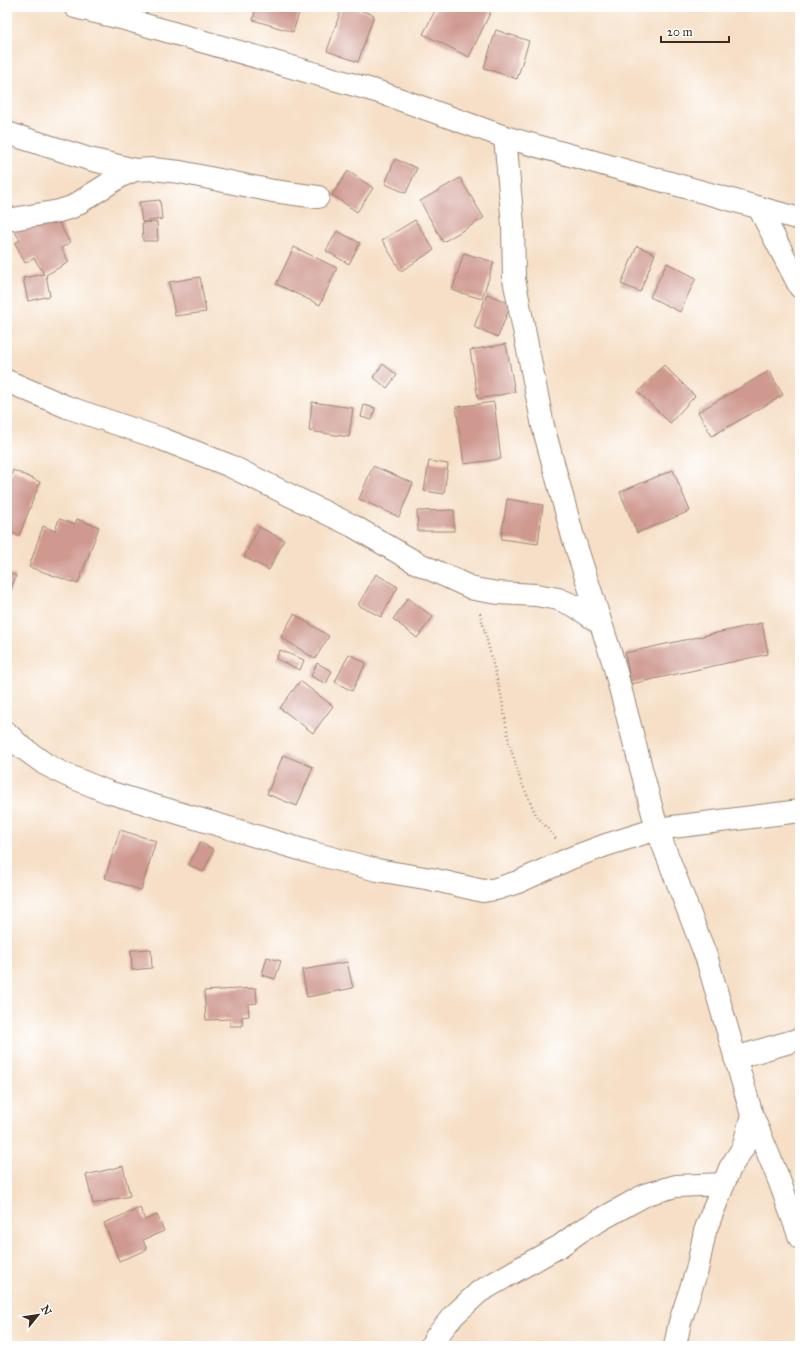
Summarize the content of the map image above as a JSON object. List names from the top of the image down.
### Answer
{
  "scale_bar": "20 m",
  "north": "top right"
}
